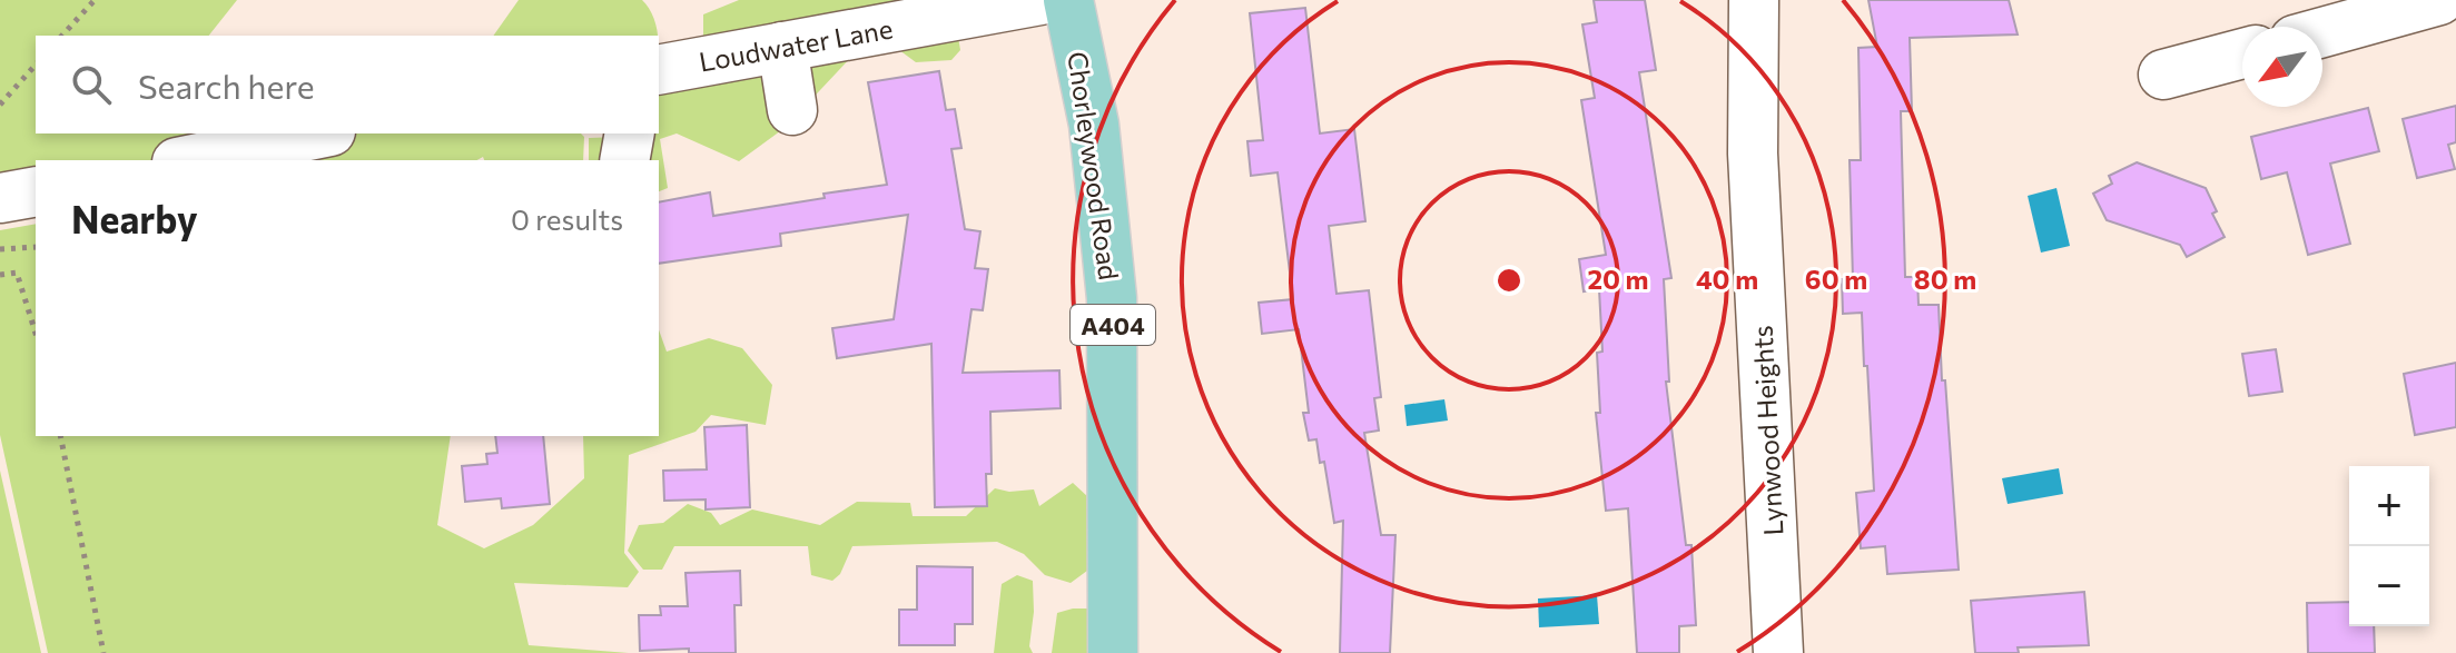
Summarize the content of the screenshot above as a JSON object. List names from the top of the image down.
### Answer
{
  "streets": {
    "main road": ["Chorleywood Road", "A404"],
    "street": ["Loudwater Lane", "Lynwood Heights"]
  },
  "north": "bottom left",
  "page": {
    "search": "Search here",
    "heading": ["Nearby", "0 results"],
    "map_buttons": ["+", "−"]
  },
  "rings": [
    "20 m",
    "40 m",
    "60 m",
    "80 m"
  ]
}
